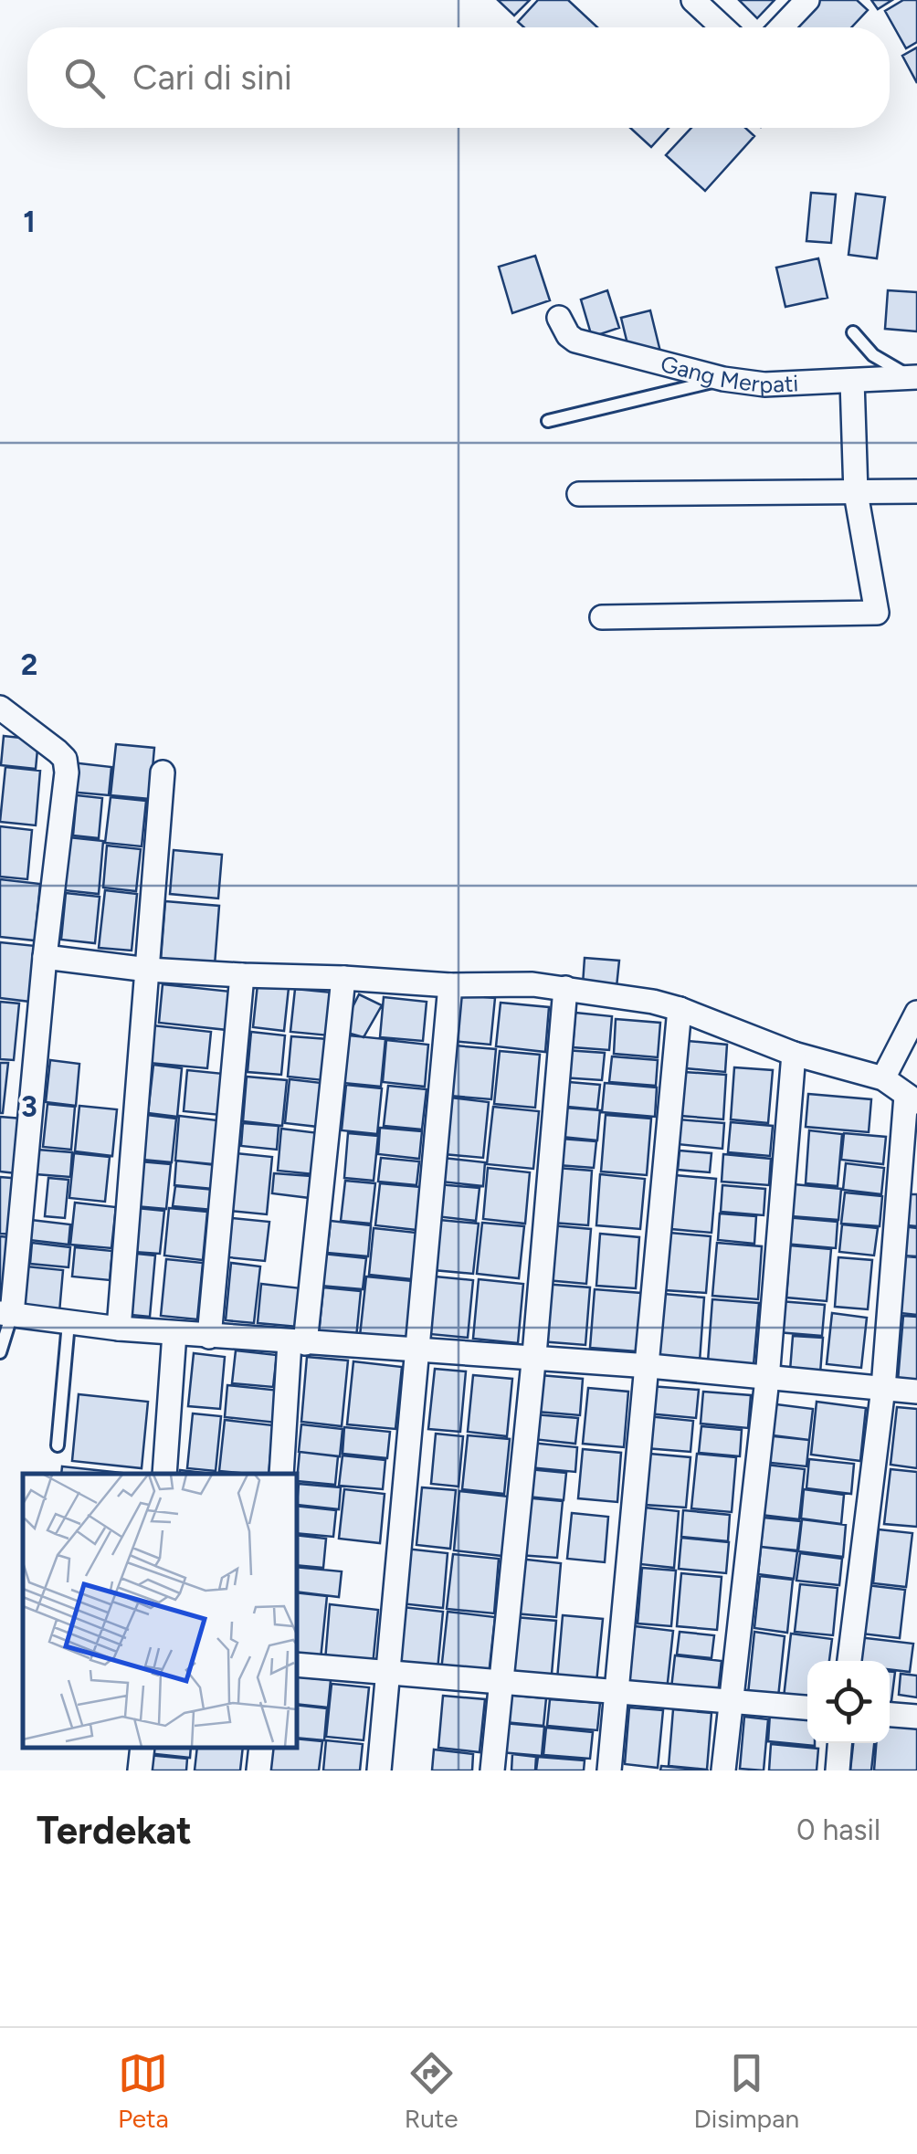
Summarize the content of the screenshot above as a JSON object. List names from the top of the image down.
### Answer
{
  "streets": {
    "street": ["Gang Merpati"]
  },
  "page": {
    "search": "Cari di sini",
    "heading": ["Terdekat", "0 hasil"],
    "nav": ["Peta", "Rute", "Disimpan"]
  },
  "grid": {
    "rows": ["1", "2", "3"]
  }
}
